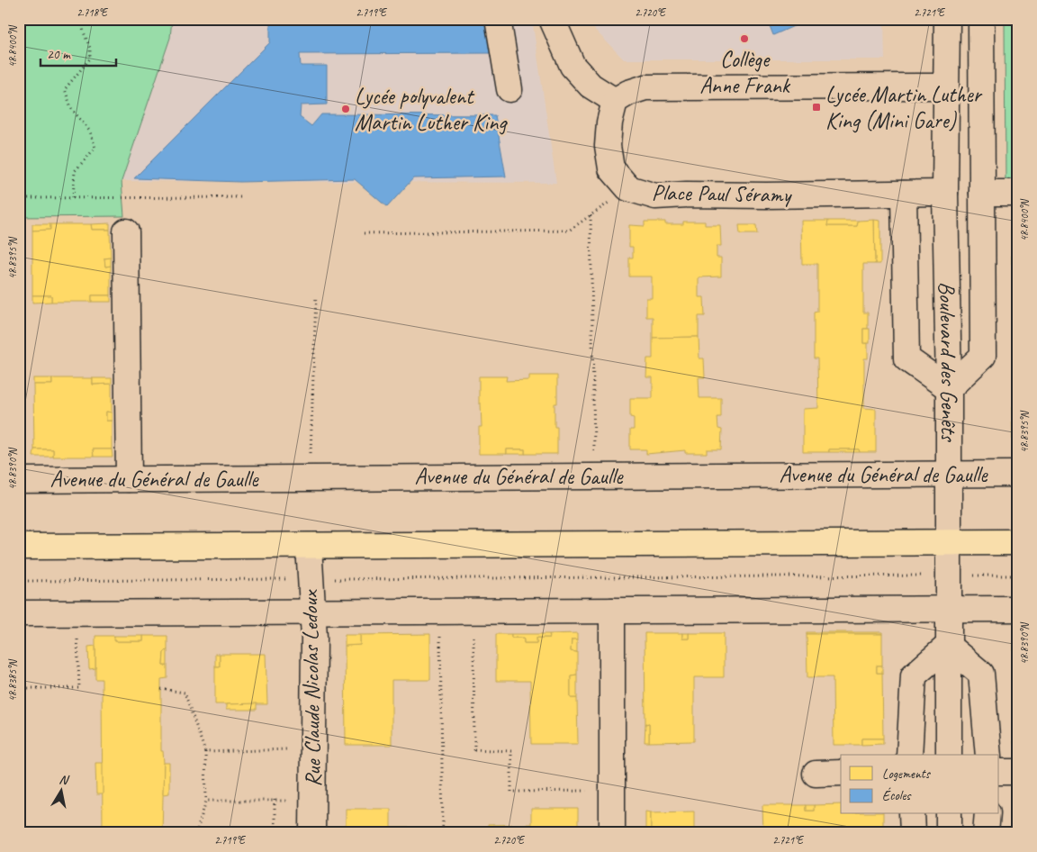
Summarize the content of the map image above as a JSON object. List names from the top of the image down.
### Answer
{
  "streets": {
    "street": [
      "Place Paul Séramy",
      "Boulevard des Genêts",
      "Avenue du Général de Gaulle",
      "Rue Claude Nicolas Ledoux"
    ]
  },
  "crossings": [
    ["Place Paul Séramy", "Boulevard des Genêts"],
    ["Boulevard des Genêts", "Avenue du Général de Gaulle"]
  ],
  "places": {
    "other": ["Collège Anne Frank", "Lycée polyvalent Martin Luther King"],
    "transit": ["Lycée Martin Luther King (Mini Gare)"]
  },
  "legend": ["Logements", "Écoles"],
  "scale_bar": "20 m",
  "north": "top",
  "coordinates": [
    "2.718°E",
    "2.719°E",
    "2.720°E",
    "2.721°E",
    "48.8400°N",
    "48.8395°N",
    "48.8390°N",
    "48.8385°N"
  ]
}
